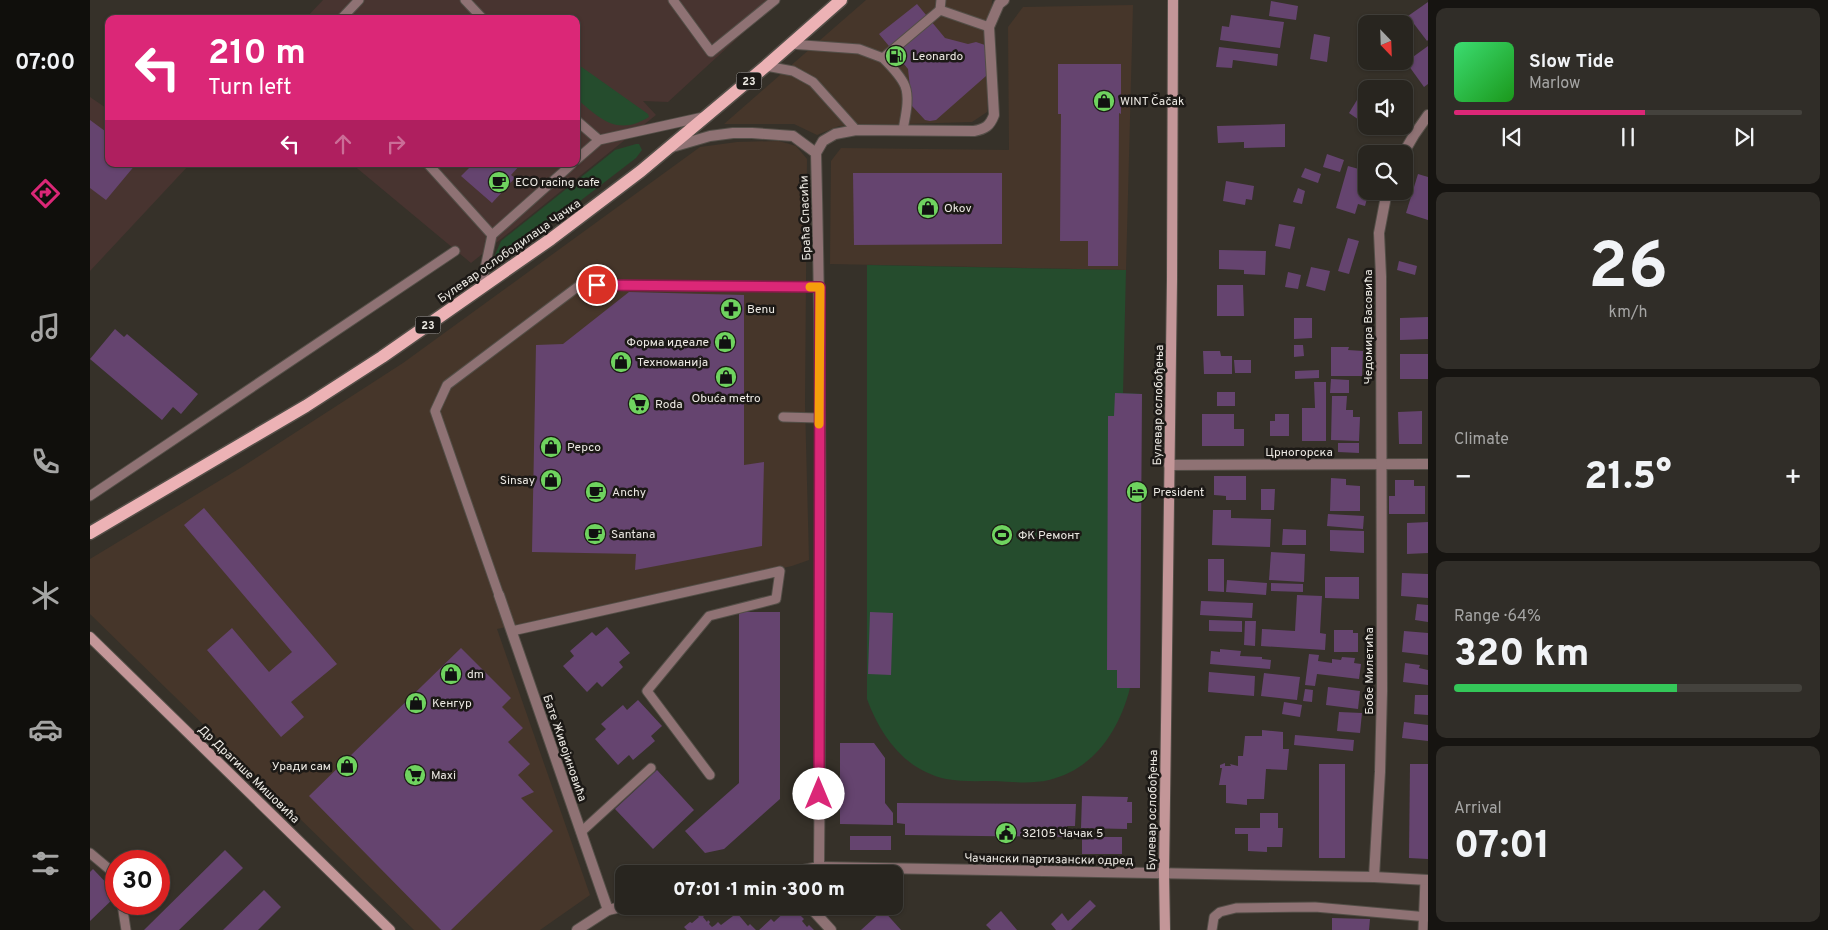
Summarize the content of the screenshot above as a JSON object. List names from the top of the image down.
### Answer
{
  "streets": {
    "main road": [
      "23",
      "Булевар ослободилаца Чачка",
      "Булевар ослобођења",
      "Др Драгише Мишовића"
    ],
    "street": [
      "Браћа Спасићи",
      "Чедомира Васовића",
      "Црногорска",
      "Бобе Милетића",
      "Бате Живојиновића",
      "Чачански партизански одред"
    ]
  },
  "crossings": [
    ["Чедомира Васовића", "Црногорска"],
    ["Чедомира Васовића", "Бобе Милетића"],
    ["Булевар ослобођења", "Црногорска"],
    ["Булевар ослобођења", "Чачански партизански одред"],
    ["Црногорска", "Бобе Милетића"],
    ["Бобе Милетића", "Чачански партизански одред"]
  ],
  "places": {
    "fuel station": ["Leonardo"],
    "shop": [
      "WINT Čačak",
      "Okov",
      "Форма идеале",
      "Техноманија",
      "Obuća metro",
      "Pepco",
      "Sinsay",
      "dm",
      "Кенгур",
      "Уради сам"
    ],
    "cafe": ["ECO racing cafe", "Anchy", "Santana"],
    "pharmacy": ["Benu"],
    "supermarket": ["Roda", "Maxi"],
    "hotel": ["President"],
    "sports": ["ФК Ремонт"],
    "public building": ["32105 Чачак 5"]
  },
  "north": "bottom right",
  "page": {
    "tabs": "07:00",
    "turn": ["210 m", "Turn left"],
    "song": ["Slow Tide", "Marlow"],
    "tile": [
      ["26", "km/h"],
      "Climate",
      ["Range · 64%", "320 km"],
      ["Arrival", "07:01"]
    ],
    "heat": ["−", "21.5°", "+"],
    "limit": "30",
    "trip": "07:01 · 1 min · 300 m"
  }
}
